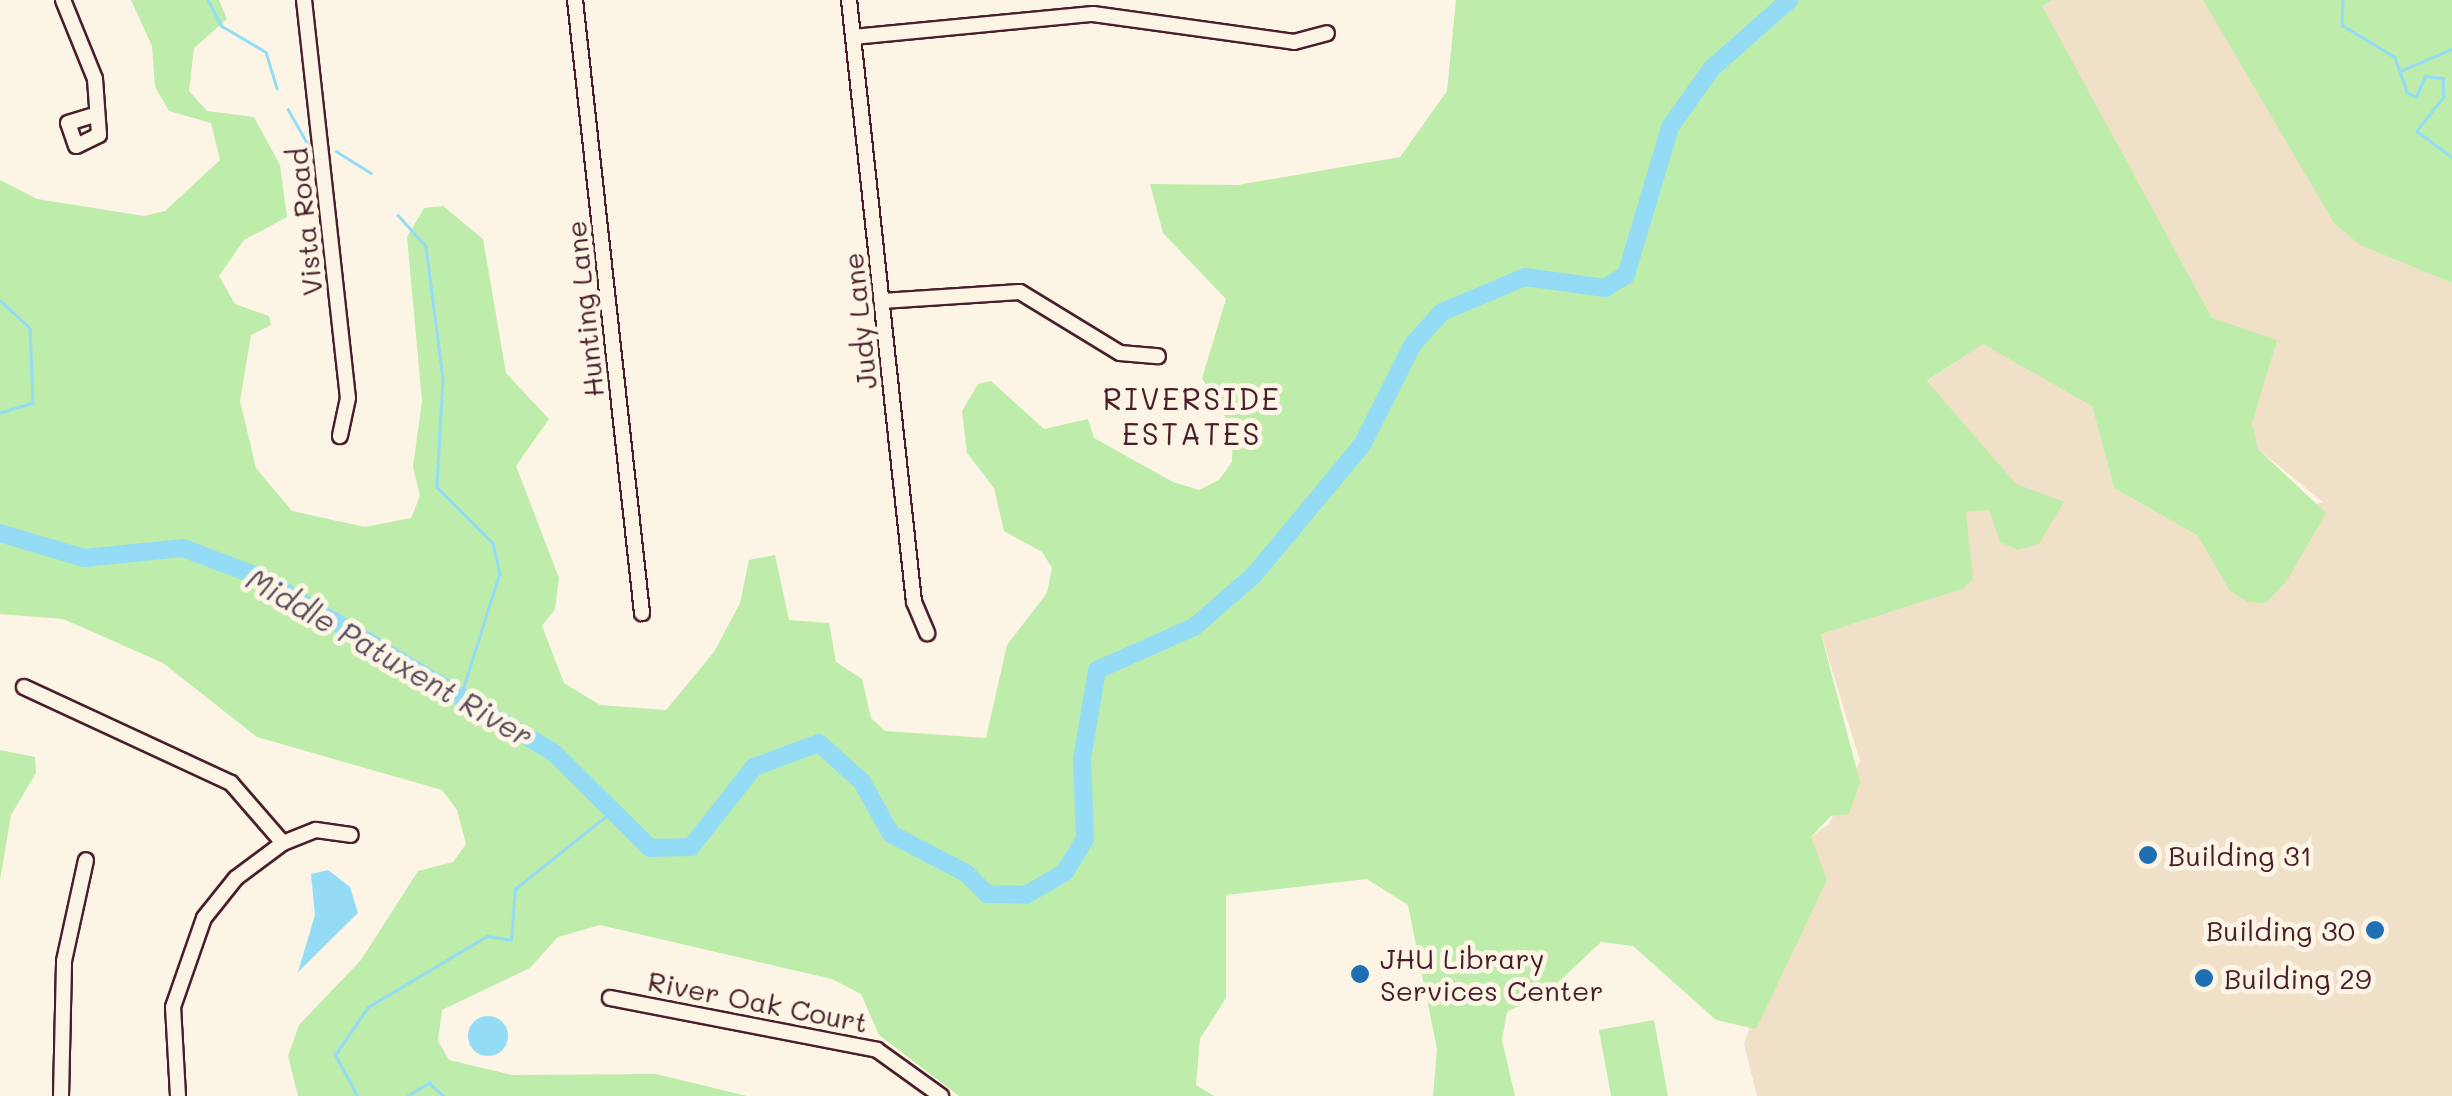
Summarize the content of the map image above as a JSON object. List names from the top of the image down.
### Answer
{
  "streets": {
    "street": [
      "Vista Road",
      "Hunting Lane",
      "Judy Lane",
      "River Oak Court"
    ]
  },
  "districts": ["RIVERSIDE ESTATES"],
  "water": ["Middle Patuxent River"],
  "places": [
    "Building 31",
    "Building 30",
    "JHU Library Services Center",
    "Building 29"
  ]
}
